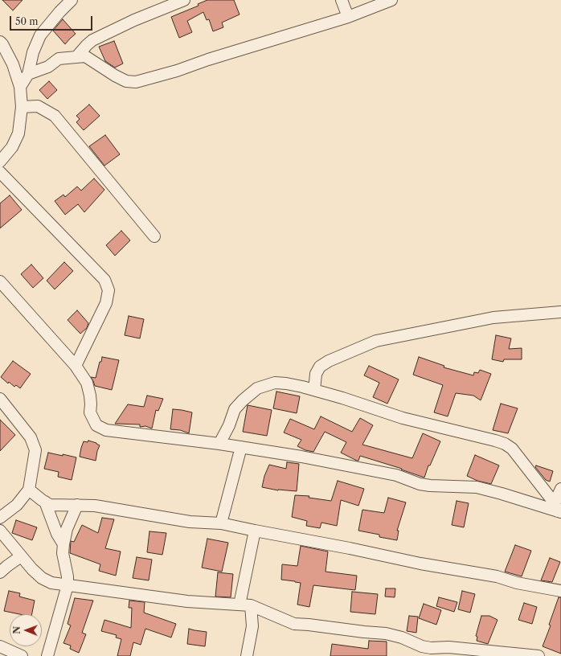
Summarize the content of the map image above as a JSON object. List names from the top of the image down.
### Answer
{
  "scale_bar": "50 m",
  "north": "left"
}
